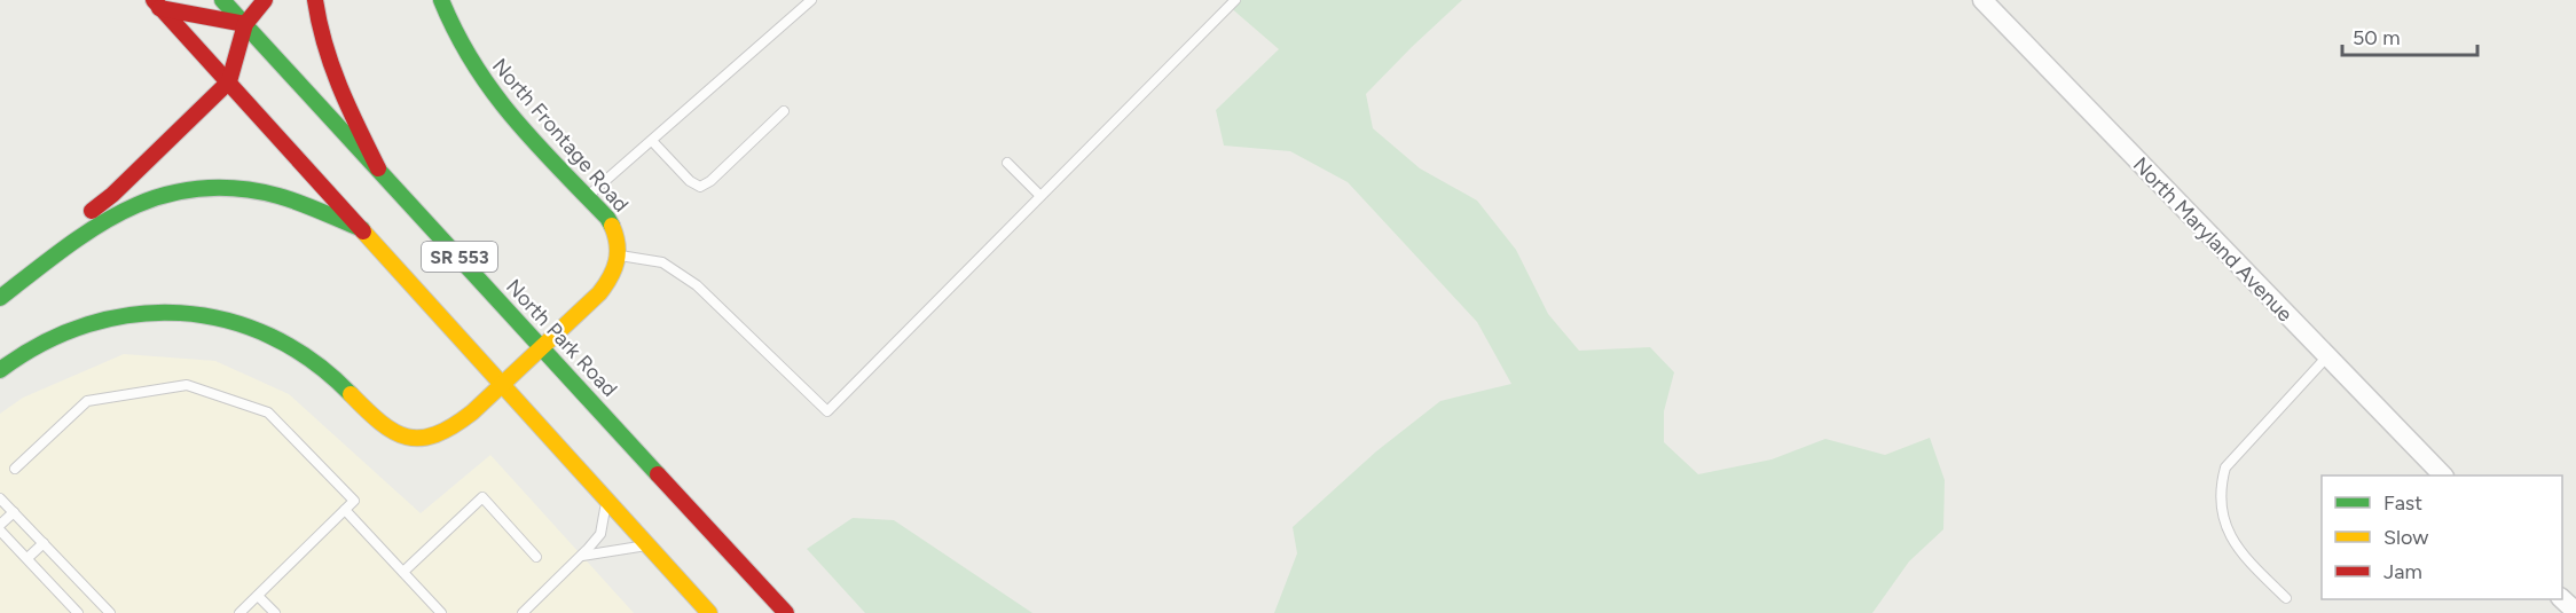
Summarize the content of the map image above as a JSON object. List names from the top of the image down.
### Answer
{
  "streets": {
    "main road": ["North Frontage Road", "SR 553", "North Park Road"],
    "street": ["North Maryland Avenue"]
  },
  "legend": ["Fast", "Slow", "Jam"],
  "scale_bar": "50 m"
}
